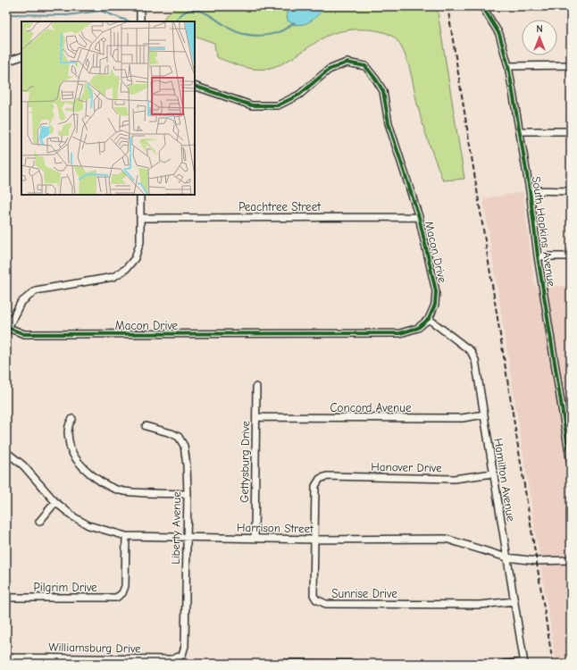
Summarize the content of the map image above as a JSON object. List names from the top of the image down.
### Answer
{
  "streets": {
    "street": [
      "Peachtree Street",
      "South Hopkins Avenue",
      "Macon Drive",
      "Concord Avenue",
      "Gettysburg Drive",
      "Hanover Drive",
      "Hamilton Avenue",
      "Liberty Avenue",
      "Harrison Street",
      "Pilgrim Drive",
      "Sunrise Drive",
      "Williamsburg Drive"
    ]
  },
  "crossings": [
    ["Peachtree Street", "Macon Drive"],
    ["Macon Drive", "Hamilton Avenue"],
    ["Concord Avenue", "Gettysburg Drive"],
    ["Concord Avenue", "Hamilton Avenue"],
    ["Gettysburg Drive", "Harrison Street"],
    ["Hanover Drive", "Hamilton Avenue"],
    ["Hanover Drive", "Sunrise Drive"],
    ["Hamilton Avenue", "Harrison Street"],
    ["Hamilton Avenue", "Sunrise Drive"],
    ["Liberty Avenue", "Harrison Street"],
    ["Liberty Avenue", "Williamsburg Drive"],
    ["Harrison Street", "Pilgrim Drive"],
    ["Harrison Street", "Sunrise Drive"]
  ],
  "north": "top"
}
